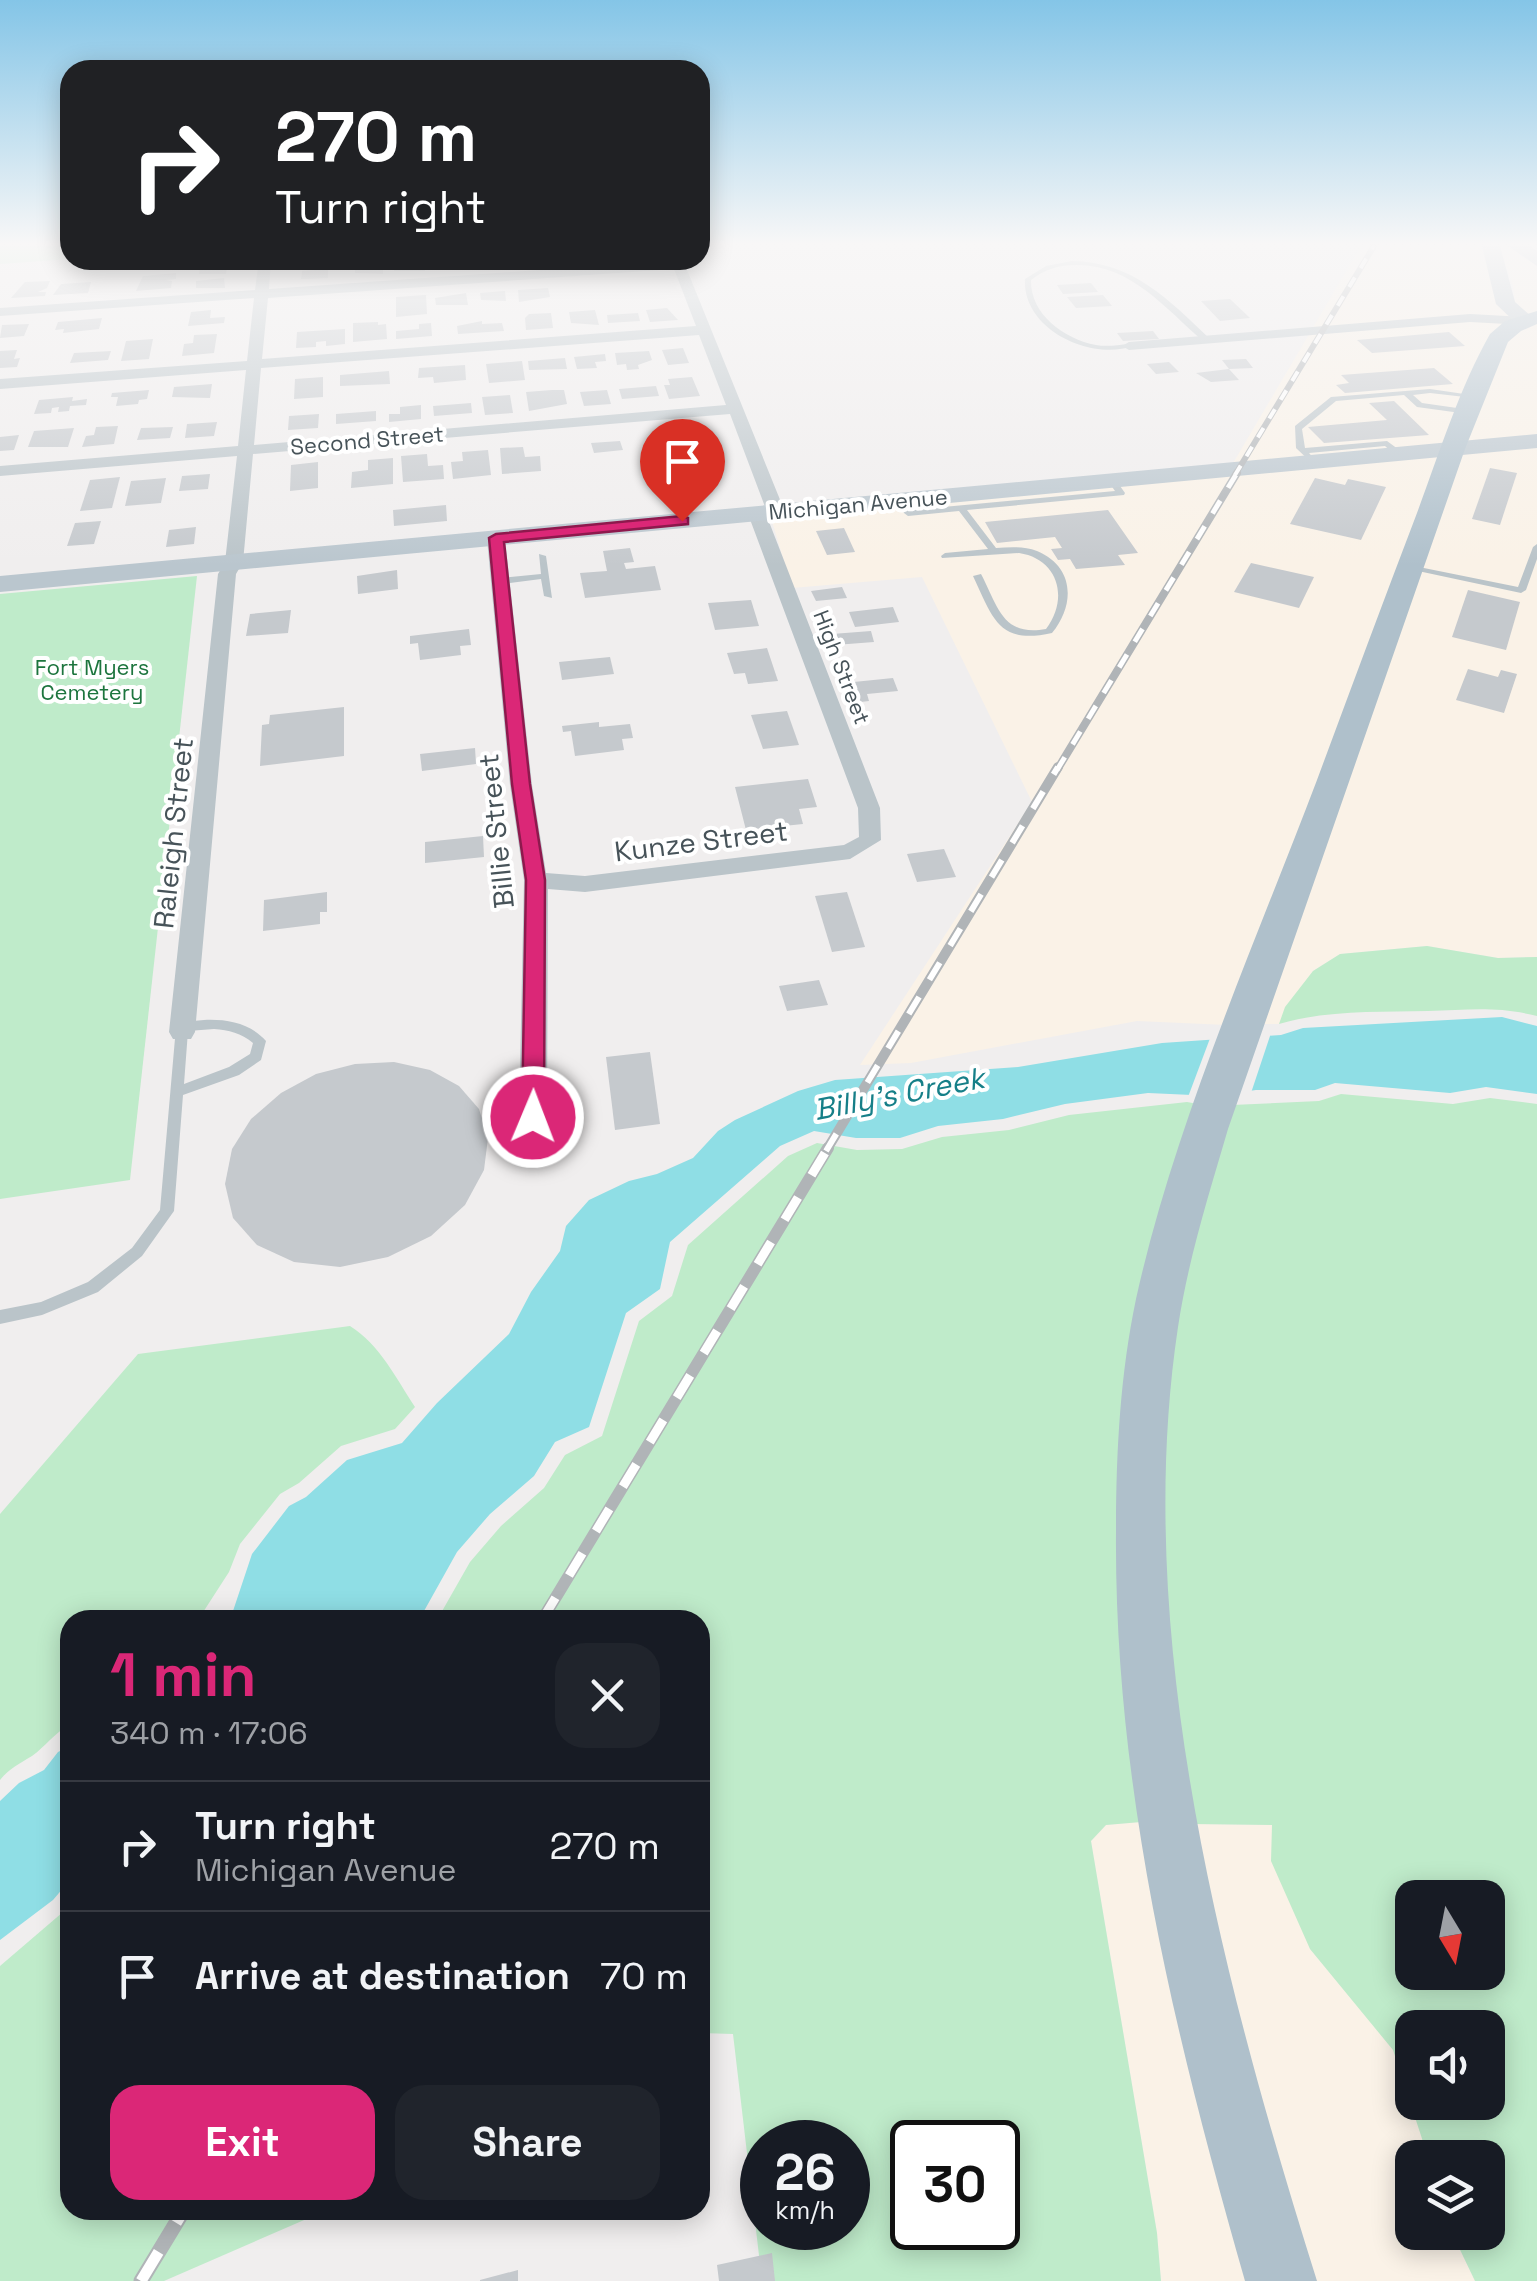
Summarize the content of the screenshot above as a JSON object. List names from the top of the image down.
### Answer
{
  "streets": {
    "street": [
      "Second Street",
      "Michigan Avenue",
      "High Street",
      "Billie Street",
      "Raleigh Street",
      "Kunze Street"
    ]
  },
  "crossings": [
    ["Second Street", "High Street"],
    ["Second Street", "Raleigh Street"],
    ["Michigan Avenue", "High Street"],
    ["Michigan Avenue", "Billie Street"],
    ["Michigan Avenue", "Raleigh Street"],
    ["High Street", "Kunze Street"],
    ["Billie Street", "Kunze Street"]
  ],
  "water": ["Billy's Creek"],
  "parks": ["Fort Myers Cemetery"],
  "north": "bottom",
  "page": {
    "turn": ["270 m", "Turn right"],
    "heading": ["1 min", "340 m · 17:06"],
    "list": [
      {
        "name": "Turn right",
        "note": "Michigan Avenue",
        "value": "270 m"
      },
      {
        "name": "Arrive at destination",
        "value": "70 m"
      }
    ],
    "buttons": ["Exit", "Share"],
    "speed": "26 km/h",
    "limit": "30"
  }
}
